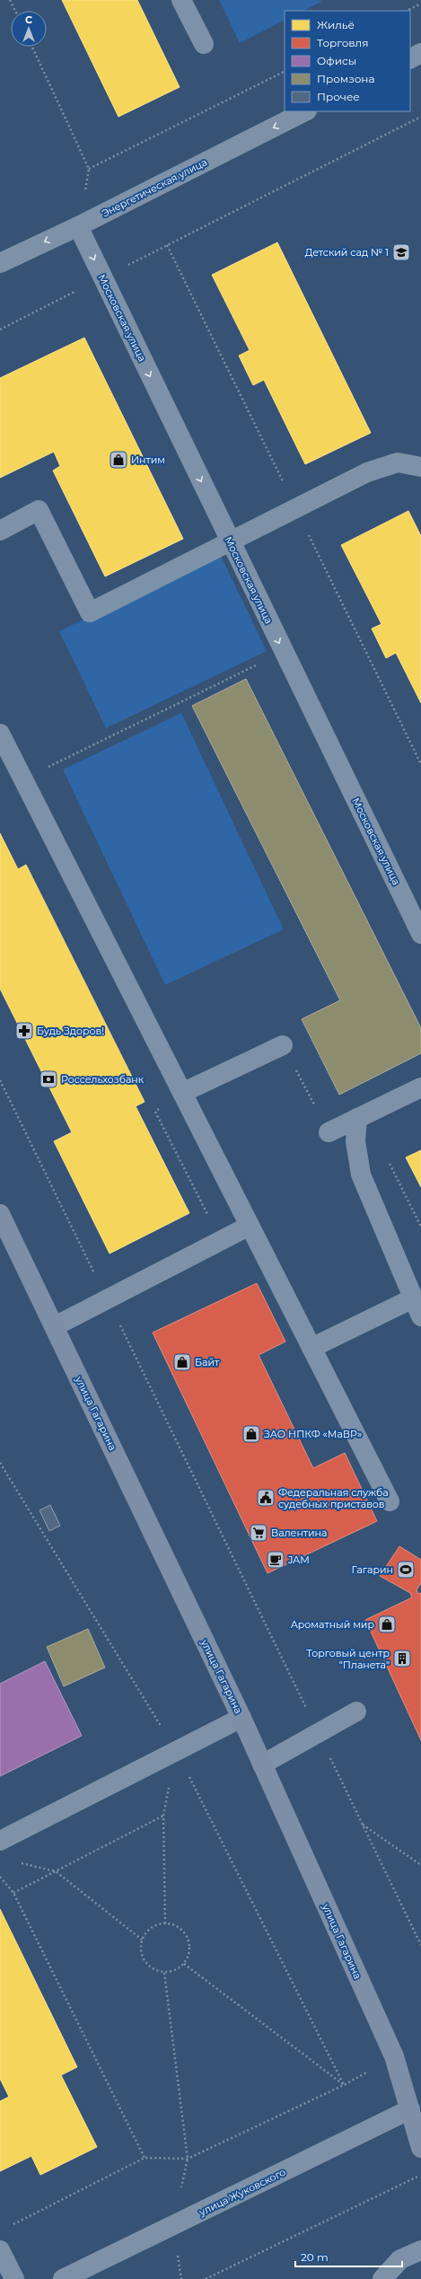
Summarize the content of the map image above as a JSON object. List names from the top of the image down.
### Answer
{
  "streets": {
    "main road": ["улица Гагарина"],
    "street": ["Энергетическая улица", "Московская улица", "улица Жуковского"]
  },
  "crossings": [
    ["Энергетическая улица", "Московская улица"],
    ["улица Гагарина", "улица Жуковского"]
  ],
  "one_way": ["Энергетическая улица", "Московская улица"],
  "places": {
    "school or university": ["Детский сад № 1"],
    "shop": [
      "Интим",
      "Байт",
      "ЗАО НПКФ «МаВР»",
      "Ароматный мир"
    ],
    "pharmacy": ["Будь Здоров!"],
    "bank": ["Россельхозбанк"],
    "public building": ["Федеральная служба судебных приставов"],
    "supermarket": ["Валентина"],
    "cafe": ["JAM"],
    "sports": ["Гагарин"],
    "building": ["Торговый центр \"Планета\""]
  },
  "legend": [
    "Жильё",
    "Торговля",
    "Офисы",
    "Промзона",
    "Прочее"
  ],
  "scale_bar": "20 m",
  "north": "top"
}
